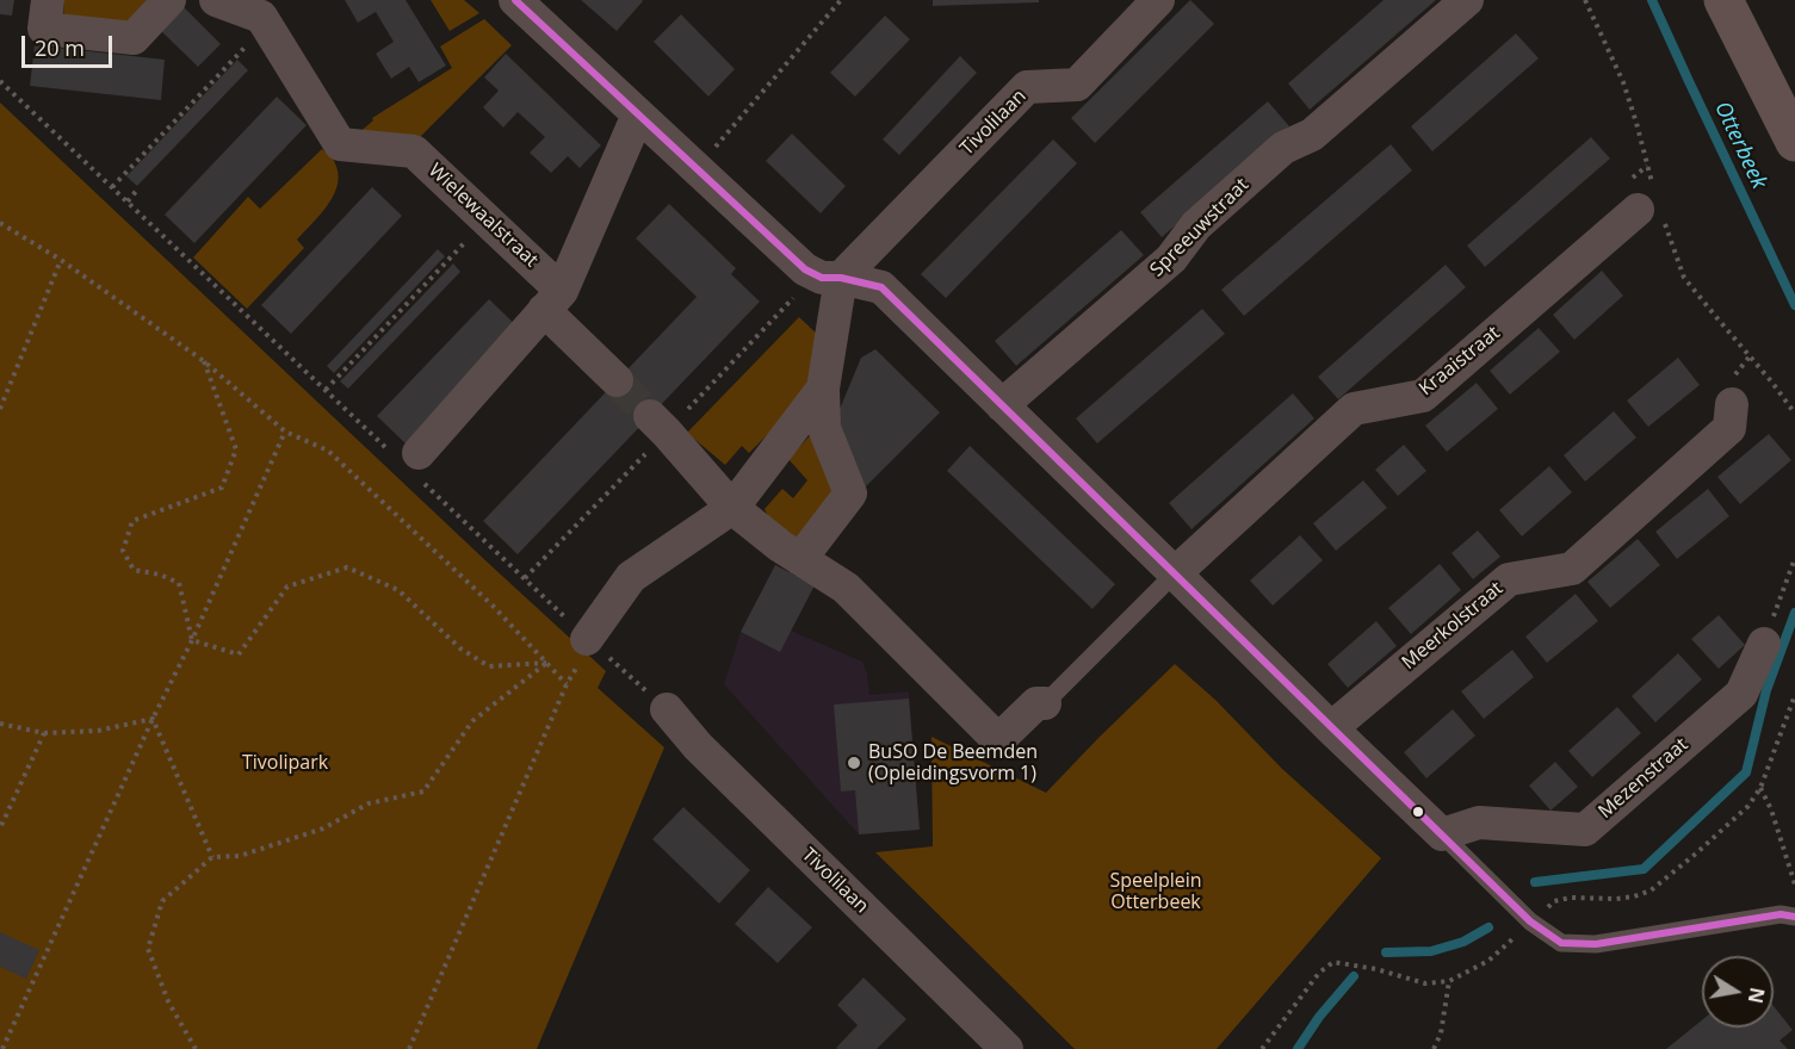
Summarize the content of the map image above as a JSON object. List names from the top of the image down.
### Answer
{
  "streets": {
    "street": [
      "Tivolilaan",
      "Wielewaalstraat",
      "Spreeuwstraat",
      "Kraaistraat",
      "Meerkolstraat",
      "Mezenstraat"
    ]
  },
  "water": ["Otterbeek"],
  "parks": ["Tivolipark", "Speelplein Otterbeek"],
  "places": ["BuSO De Beemden (Opleidingsvorm 1)"],
  "scale_bar": "20 m",
  "north": "right"
}
